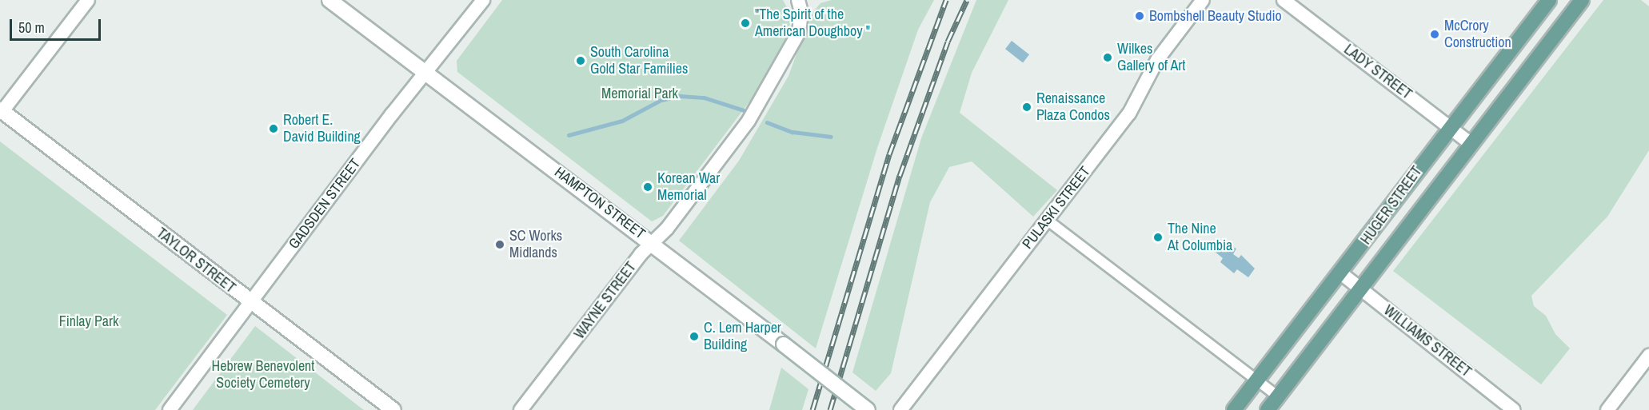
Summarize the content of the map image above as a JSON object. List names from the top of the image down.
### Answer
{
  "streets": {
    "main road": ["HAMPTON STREET", "HUGER STREET", "TAYLOR STREET"],
    "street": [
      "LADY STREET",
      "GADSDEN STREET",
      "PULASKI STREET",
      "WAYNE STREET",
      "WILLIAMS STREET"
    ]
  },
  "crossings": [
    ["LADY STREET", "HUGER STREET"],
    ["HAMPTON STREET", "GADSDEN STREET"],
    ["HAMPTON STREET", "WAYNE STREET"],
    ["GADSDEN STREET", "TAYLOR STREET"],
    ["HUGER STREET", "WILLIAMS STREET"]
  ],
  "parks": ["Memorial Park", "Finlay Park", "Hebrew Benevolent Society Cemetery"],
  "places": [
    "Bombshell Beauty Studio",
    "\"The Spirit of the American Doughboy \"",
    "McCrory Construction",
    "Wilkes Gallery of Art",
    "South Carolina Gold Star Families",
    "Renaissance Plaza Condos",
    "Robert E. David Building",
    "Korean War Memorial",
    "The Nine At Columbia",
    "SC Works Midlands",
    "C. Lem Harper Building"
  ],
  "scale_bar": "50 m"
}
